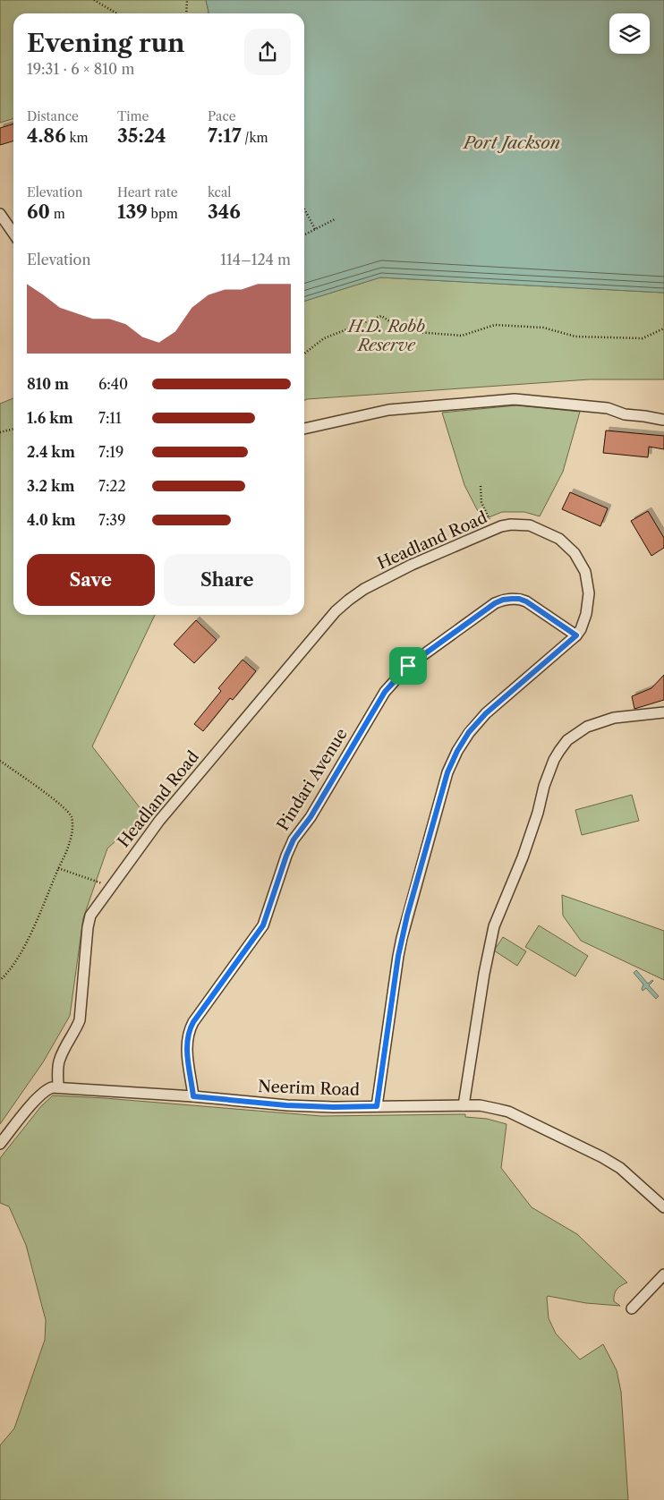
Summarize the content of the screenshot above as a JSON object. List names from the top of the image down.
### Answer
{
  "streets": {
    "street": ["Headland Road", "Pindari Avenue", "Neerim Road"]
  },
  "crossings": [
    ["Headland Road", "Pindari Avenue"],
    ["Headland Road", "Neerim Road"],
    ["Pindari Avenue", "Neerim Road"]
  ],
  "water": ["Port Jackson"],
  "parks": ["H.D. Robb Reserve"],
  "page": {
    "heading": ["Evening run", "19:31 · 6 × 810 m"],
    "stats": [
      ["Distance", "4.86 km"],
      ["Time", "35:24"],
      ["Pace", "7:17 /km"],
      ["Elevation", "60 m"],
      ["Heart rate", "139 bpm"],
      ["kcal", "346"]
    ],
    "chart": ["Elevation", "114–124 m"],
    "list": [
      {
        "name": "810 m",
        "note": "6:40"
      },
      {
        "name": "1.6 km",
        "note": "7:11"
      },
      {
        "name": "2.4 km",
        "note": "7:19"
      },
      {
        "name": "3.2 km",
        "note": "7:22"
      },
      {
        "name": "4.0 km",
        "note": "7:39"
      }
    ],
    "buttons": ["Save", "Share"]
  }
}
